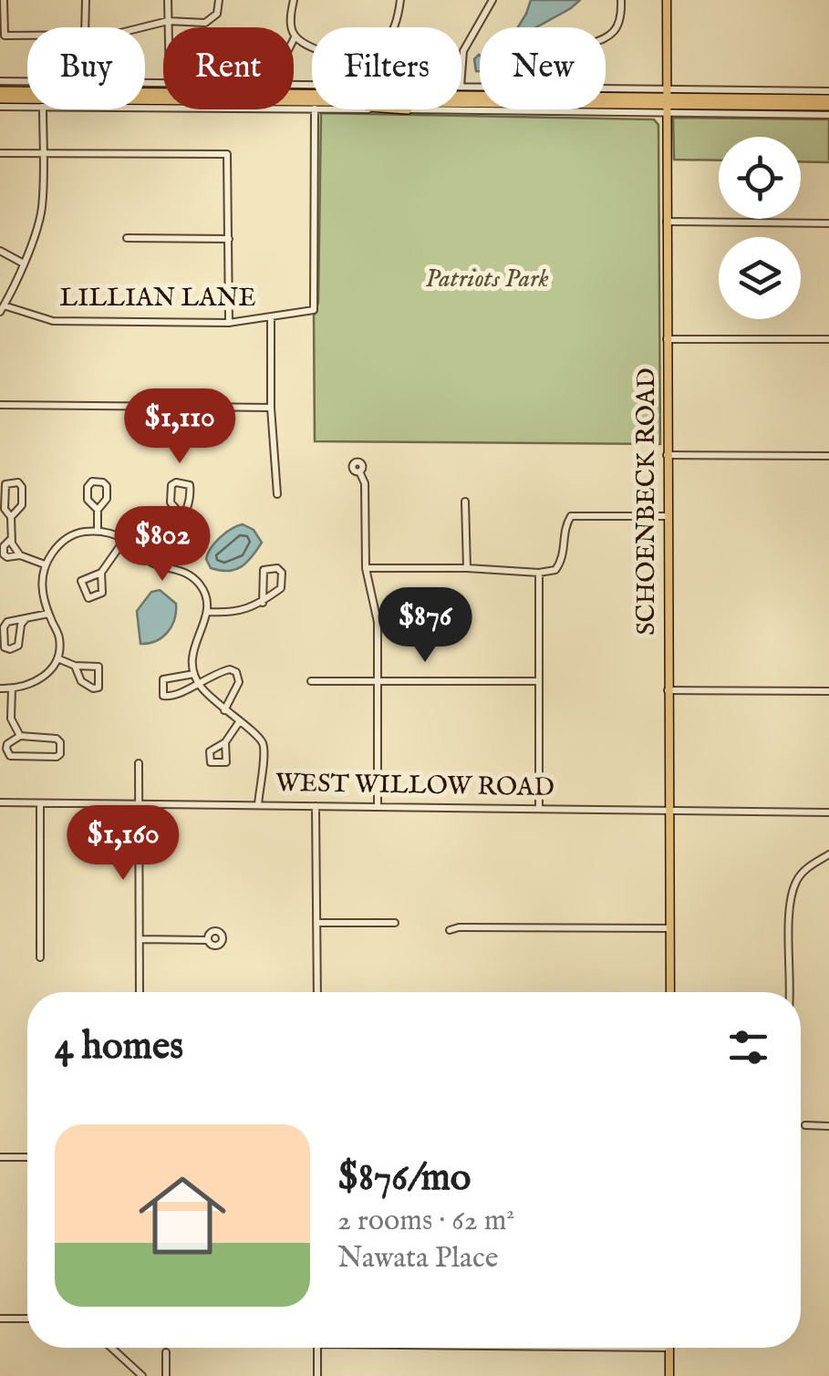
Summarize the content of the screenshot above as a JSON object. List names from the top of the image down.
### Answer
{
  "streets": {
    "main road": ["SCHOENBECK ROAD"],
    "street": ["LILLIAN LANE", "WEST WILLOW ROAD"]
  },
  "crossings": [
    ["SCHOENBECK ROAD", "WEST WILLOW ROAD"]
  ],
  "parks": ["Patriots Park"],
  "page": {
    "chip": [
      "Buy",
      "Rent",
      "Filters",
      "New"
    ],
    "price": [
      "$1,110",
      "$802",
      "$876",
      "$1,160"
    ],
    "heading": "4 homes",
    "list": [
      {
        "name": "$876/mo",
        "note": "2 rooms · 62 m² · Nawata Place"
      }
    ]
  }
}
